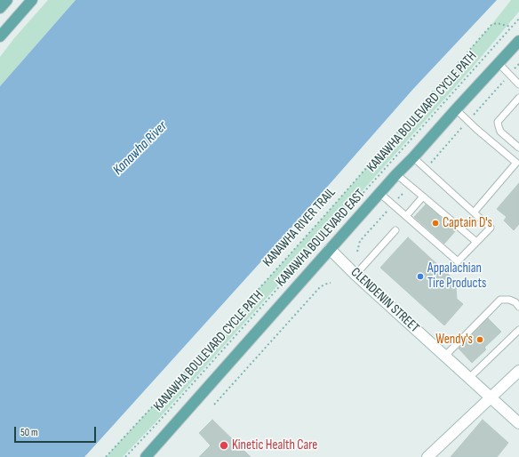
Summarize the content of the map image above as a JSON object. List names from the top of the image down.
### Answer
{
  "streets": {
    "main road": ["KANAWHA BOULEVARD EAST"],
    "street": ["CLENDENIN STREET"],
    "path": ["KANAWHA BOULEVARD CYCLE PATH", "KANAWHA RIVER TRAIL"]
  },
  "crossings": [
    ["KANAWHA BOULEVARD CYCLE PATH", "KANAWHA RIVER TRAIL"],
    ["KANAWHA BOULEVARD EAST", "CLENDENIN STREET"]
  ],
  "water": ["Kanawha River"],
  "places": [
    "Captain D's",
    "Appalachian Tire Products",
    "Wendy's",
    "Kinetic Health Care"
  ],
  "scale_bar": "50 m"
}
